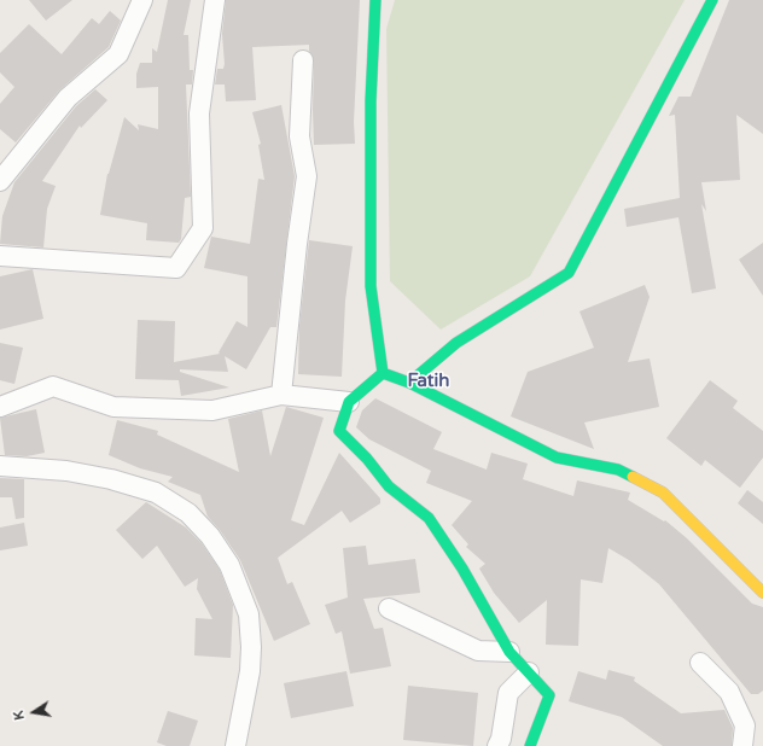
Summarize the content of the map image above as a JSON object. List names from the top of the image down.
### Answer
{
  "districts": ["Fatih"],
  "north": "left"
}
